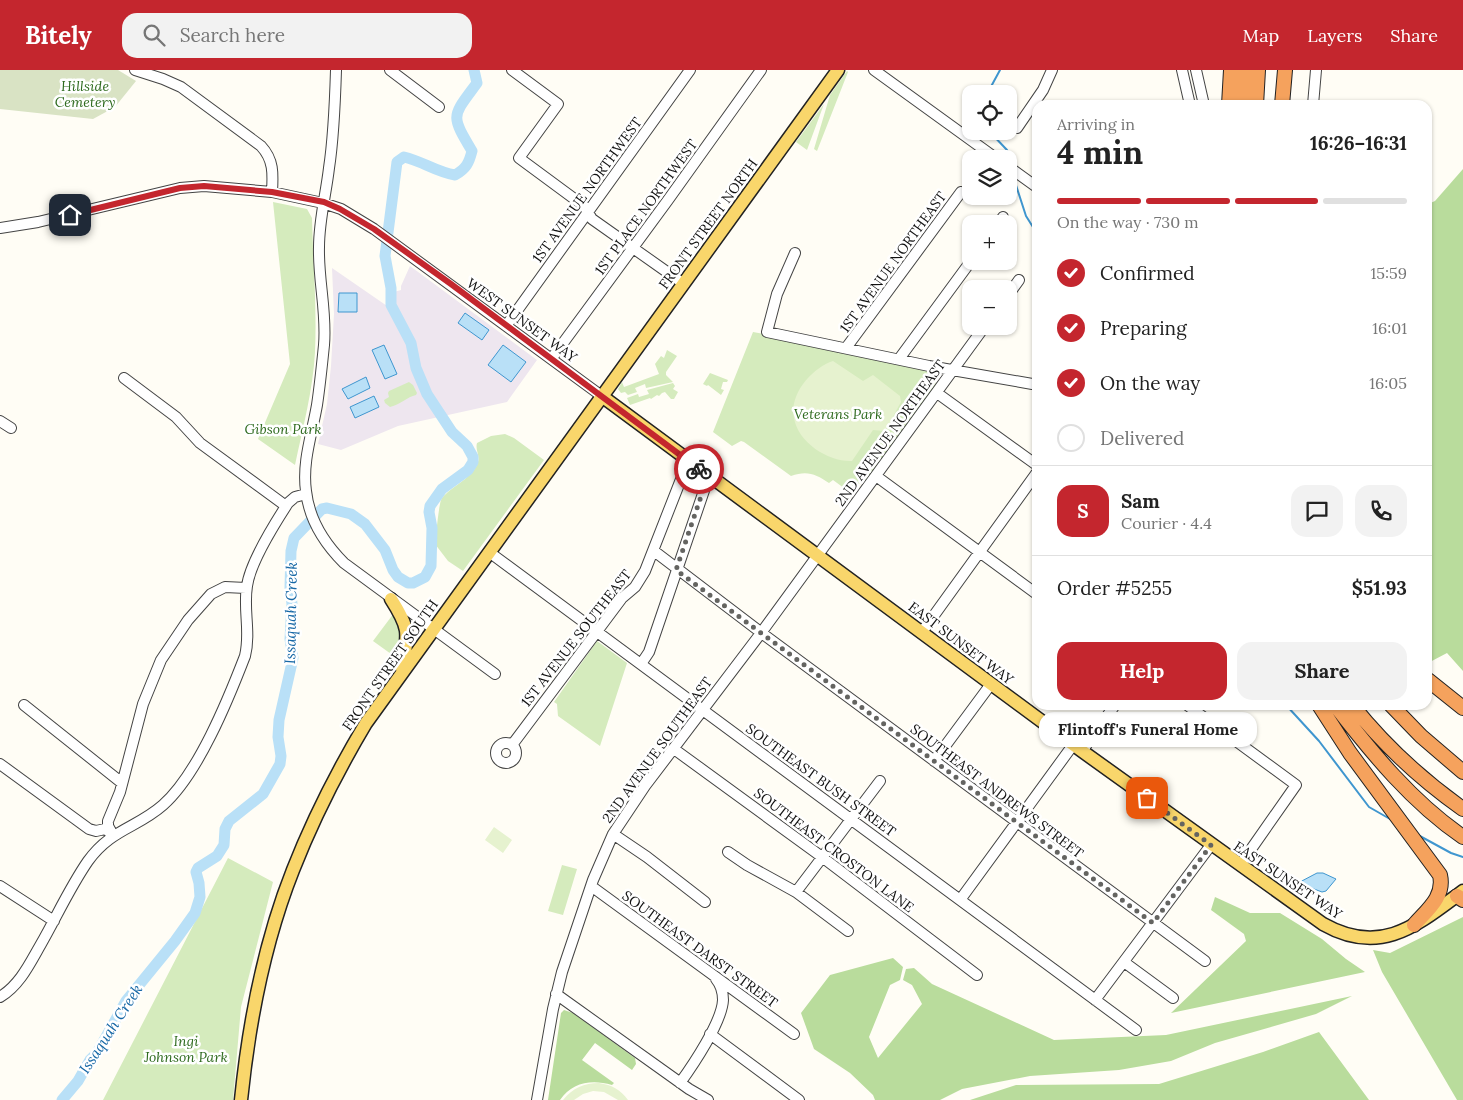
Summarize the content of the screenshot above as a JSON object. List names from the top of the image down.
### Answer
{
  "streets": {
    "main road": ["FRONT STREET NORTH", "EAST SUNSET WAY", "FRONT STREET SOUTH"],
    "street": [
      "1ST AVENUE NORTHWEST",
      "1ST PLACE NORTHWEST",
      "1ST AVENUE NORTHEAST",
      "WEST SUNSET WAY",
      "2ND AVENUE NORTHEAST",
      "1ST AVENUE SOUTHEAST",
      "2ND AVENUE SOUTHEAST",
      "SOUTHEAST BUSH STREET",
      "SOUTHEAST ANDREWS STREET",
      "SOUTHEAST CROSTON LANE",
      "SOUTHEAST DARST STREET"
    ]
  },
  "crossings": [
    ["1ST AVENUE NORTHWEST", "WEST SUNSET WAY"],
    ["1ST PLACE NORTHWEST", "WEST SUNSET WAY"],
    ["FRONT STREET NORTH", "WEST SUNSET WAY"],
    ["FRONT STREET NORTH", "EAST SUNSET WAY"],
    ["FRONT STREET NORTH", "FRONT STREET SOUTH"],
    ["WEST SUNSET WAY", "EAST SUNSET WAY"],
    ["WEST SUNSET WAY", "FRONT STREET SOUTH"],
    ["2ND AVENUE NORTHEAST", "EAST SUNSET WAY"],
    ["2ND AVENUE NORTHEAST", "2ND AVENUE SOUTHEAST"],
    ["1ST AVENUE SOUTHEAST", "EAST SUNSET WAY"],
    ["1ST AVENUE SOUTHEAST", "SOUTHEAST BUSH STREET"],
    ["1ST AVENUE SOUTHEAST", "SOUTHEAST ANDREWS STREET"],
    ["EAST SUNSET WAY", "FRONT STREET SOUTH"],
    ["EAST SUNSET WAY", "2ND AVENUE SOUTHEAST"],
    ["FRONT STREET SOUTH", "SOUTHEAST BUSH STREET"],
    ["2ND AVENUE SOUTHEAST", "SOUTHEAST BUSH STREET"],
    ["2ND AVENUE SOUTHEAST", "SOUTHEAST ANDREWS STREET"],
    ["2ND AVENUE SOUTHEAST", "SOUTHEAST CROSTON LANE"],
    ["2ND AVENUE SOUTHEAST", "SOUTHEAST DARST STREET"]
  ],
  "water": ["Issaquah Creek"],
  "parks": [
    "Hillside Cemetery",
    "Veterans Park",
    "Gibson Park",
    "Ingi Johnson Park"
  ],
  "places": ["Flintoff's Funeral Home"],
  "page": {
    "header": "Bitely",
    "search": "Search here",
    "nav": ["Map", "Layers", "Share"],
    "map_buttons": ["+", "−"],
    "heading": ["4 min", "Arriving in", "16:26–16:31"],
    "panel": [
      "Sam",
      "Courier · 4.4",
      "Order #5255",
      "$51.93"
    ],
    "bar": "On the way · 730 m",
    "list": [
      ["Confirmed", "15:59"],
      ["Preparing", "16:01"],
      ["On the way", "16:05"],
      "Delivered"
    ],
    "round": "S",
    "buttons": ["Help", "Share"],
    "bubble": "Flintoff's Funeral Home"
  }
}
